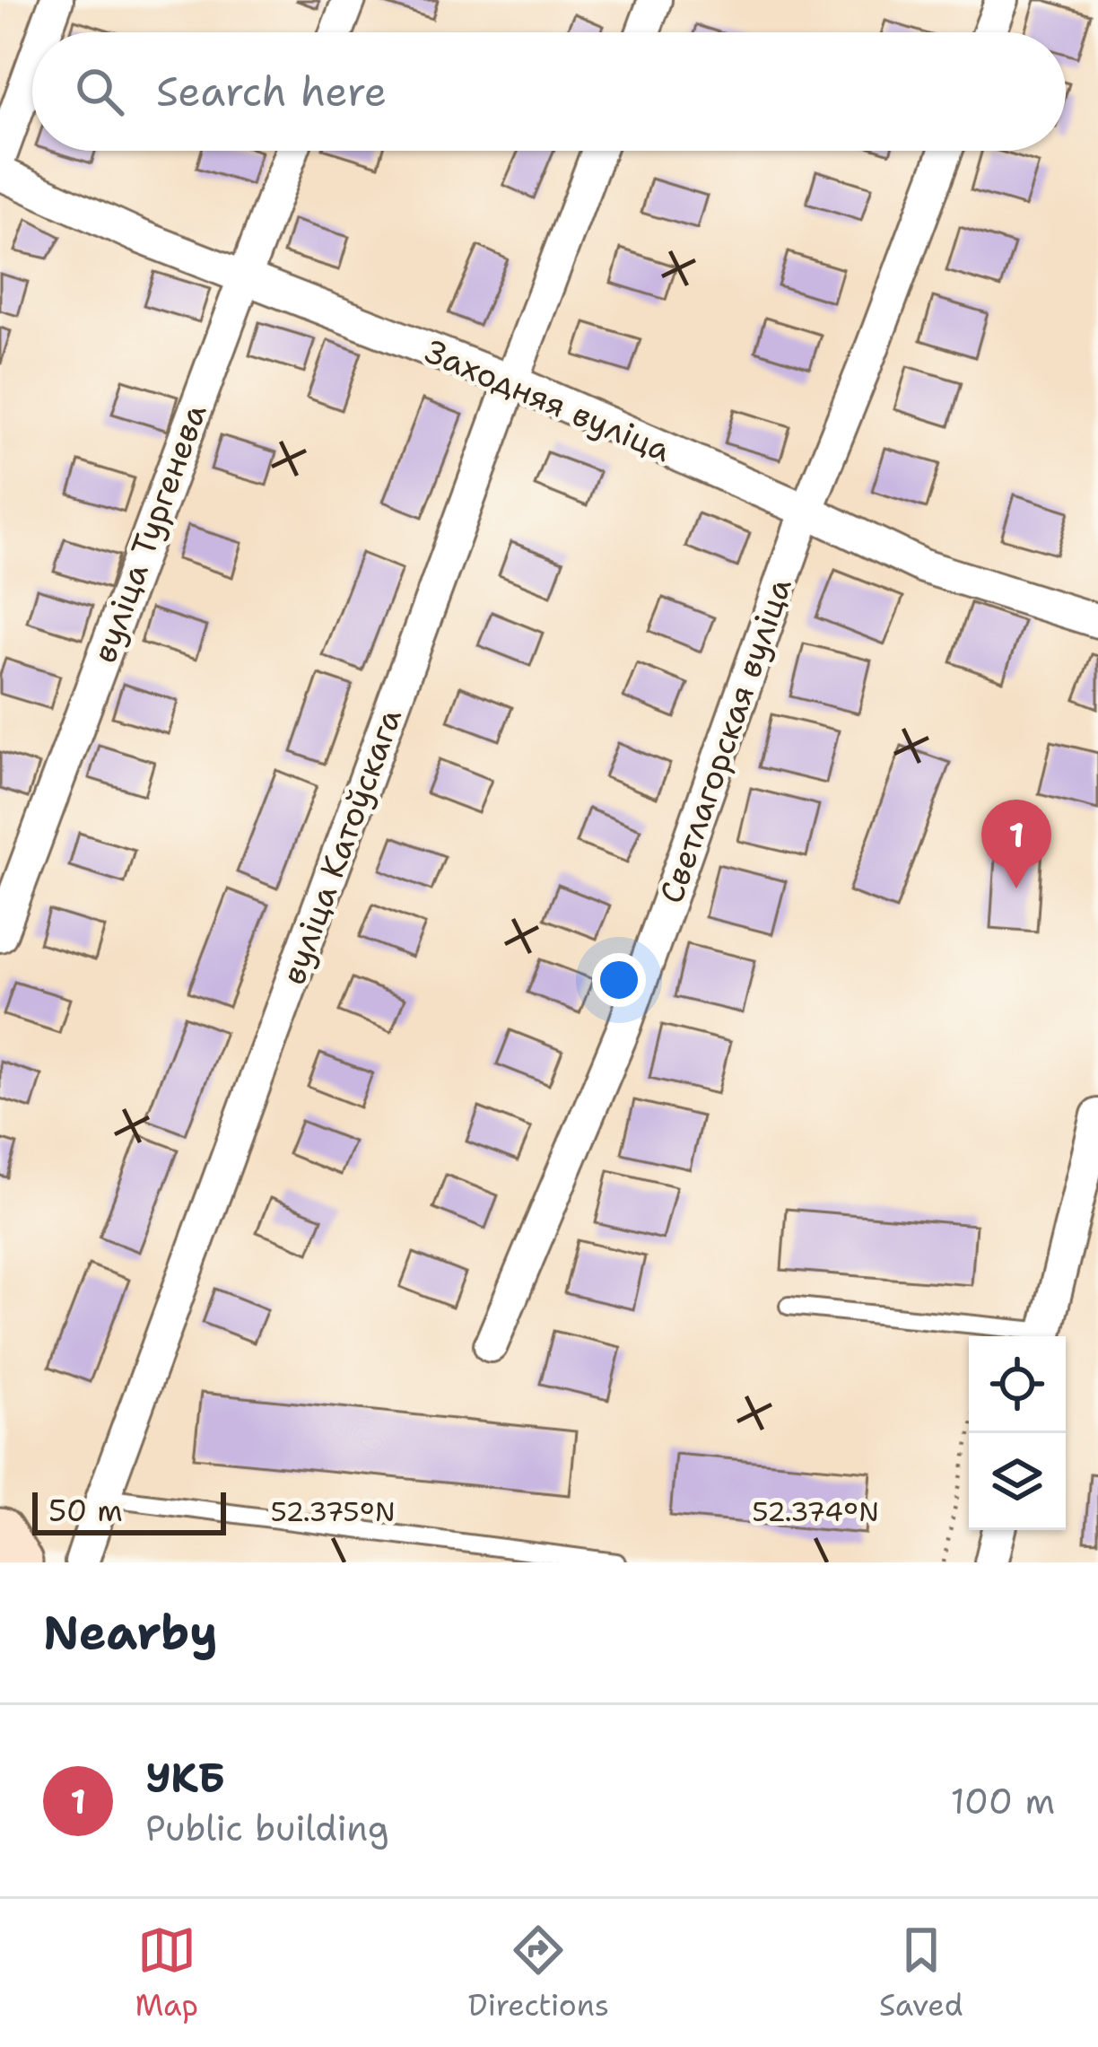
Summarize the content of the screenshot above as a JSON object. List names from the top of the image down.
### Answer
{
  "streets": {
    "street": [
      "Заходняя вуліца",
      "вуліца Тургенева",
      "Светлагорская вуліца",
      "вуліца Катоўскага"
    ]
  },
  "crossings": [
    ["Заходняя вуліца", "вуліца Тургенева"],
    ["Заходняя вуліца", "Светлагорская вуліца"],
    ["Заходняя вуліца", "вуліца Катоўскага"]
  ],
  "scale_bar": "50 m",
  "page": {
    "search": "Search here",
    "pins": "1",
    "scale": "50 m",
    "heading": "Nearby",
    "list": [
      {
        "mark": "1",
        "name": "УКБ",
        "note": "Public building",
        "value": "100 m"
      }
    ],
    "nav": ["Map", "Directions", "Saved"]
  },
  "coordinates": ["52.375°N", "52.374°N"]
}
